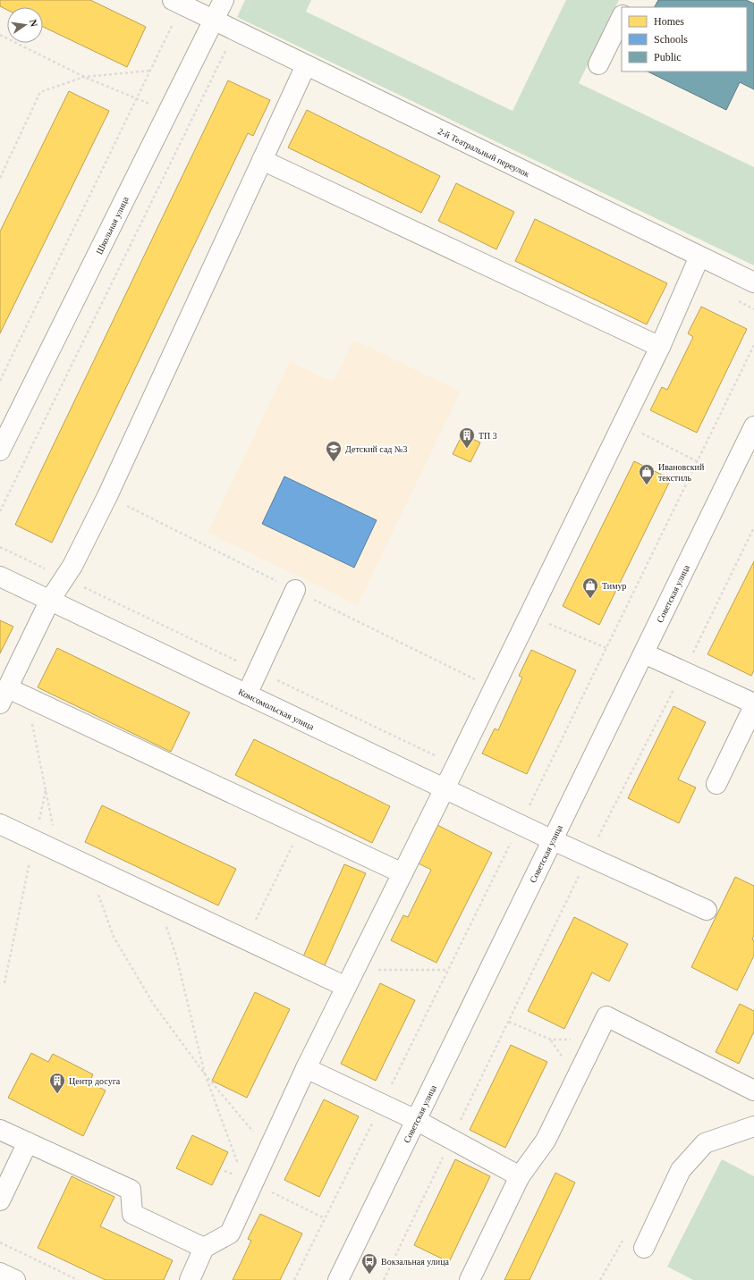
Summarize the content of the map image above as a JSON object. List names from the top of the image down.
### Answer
{
  "streets": {
    "street": [
      "2-й Театральный переулок",
      "Школьная улица",
      "Советская улица",
      "Комсомольская улица"
    ]
  },
  "crossings": [
    ["2-й Театральный переулок", "Школьная улица"],
    ["Советская улица", "Комсомольская улица"]
  ],
  "places": {
    "building": ["ТП 3", "Центр досуга"],
    "school or university": ["Детский сад №3"],
    "shop": ["Ивановский текстиль", "Тимур"],
    "bus stop": ["Вокзальная улица"]
  },
  "legend": ["Homes", "Schools", "Public"],
  "north": "right"
}
